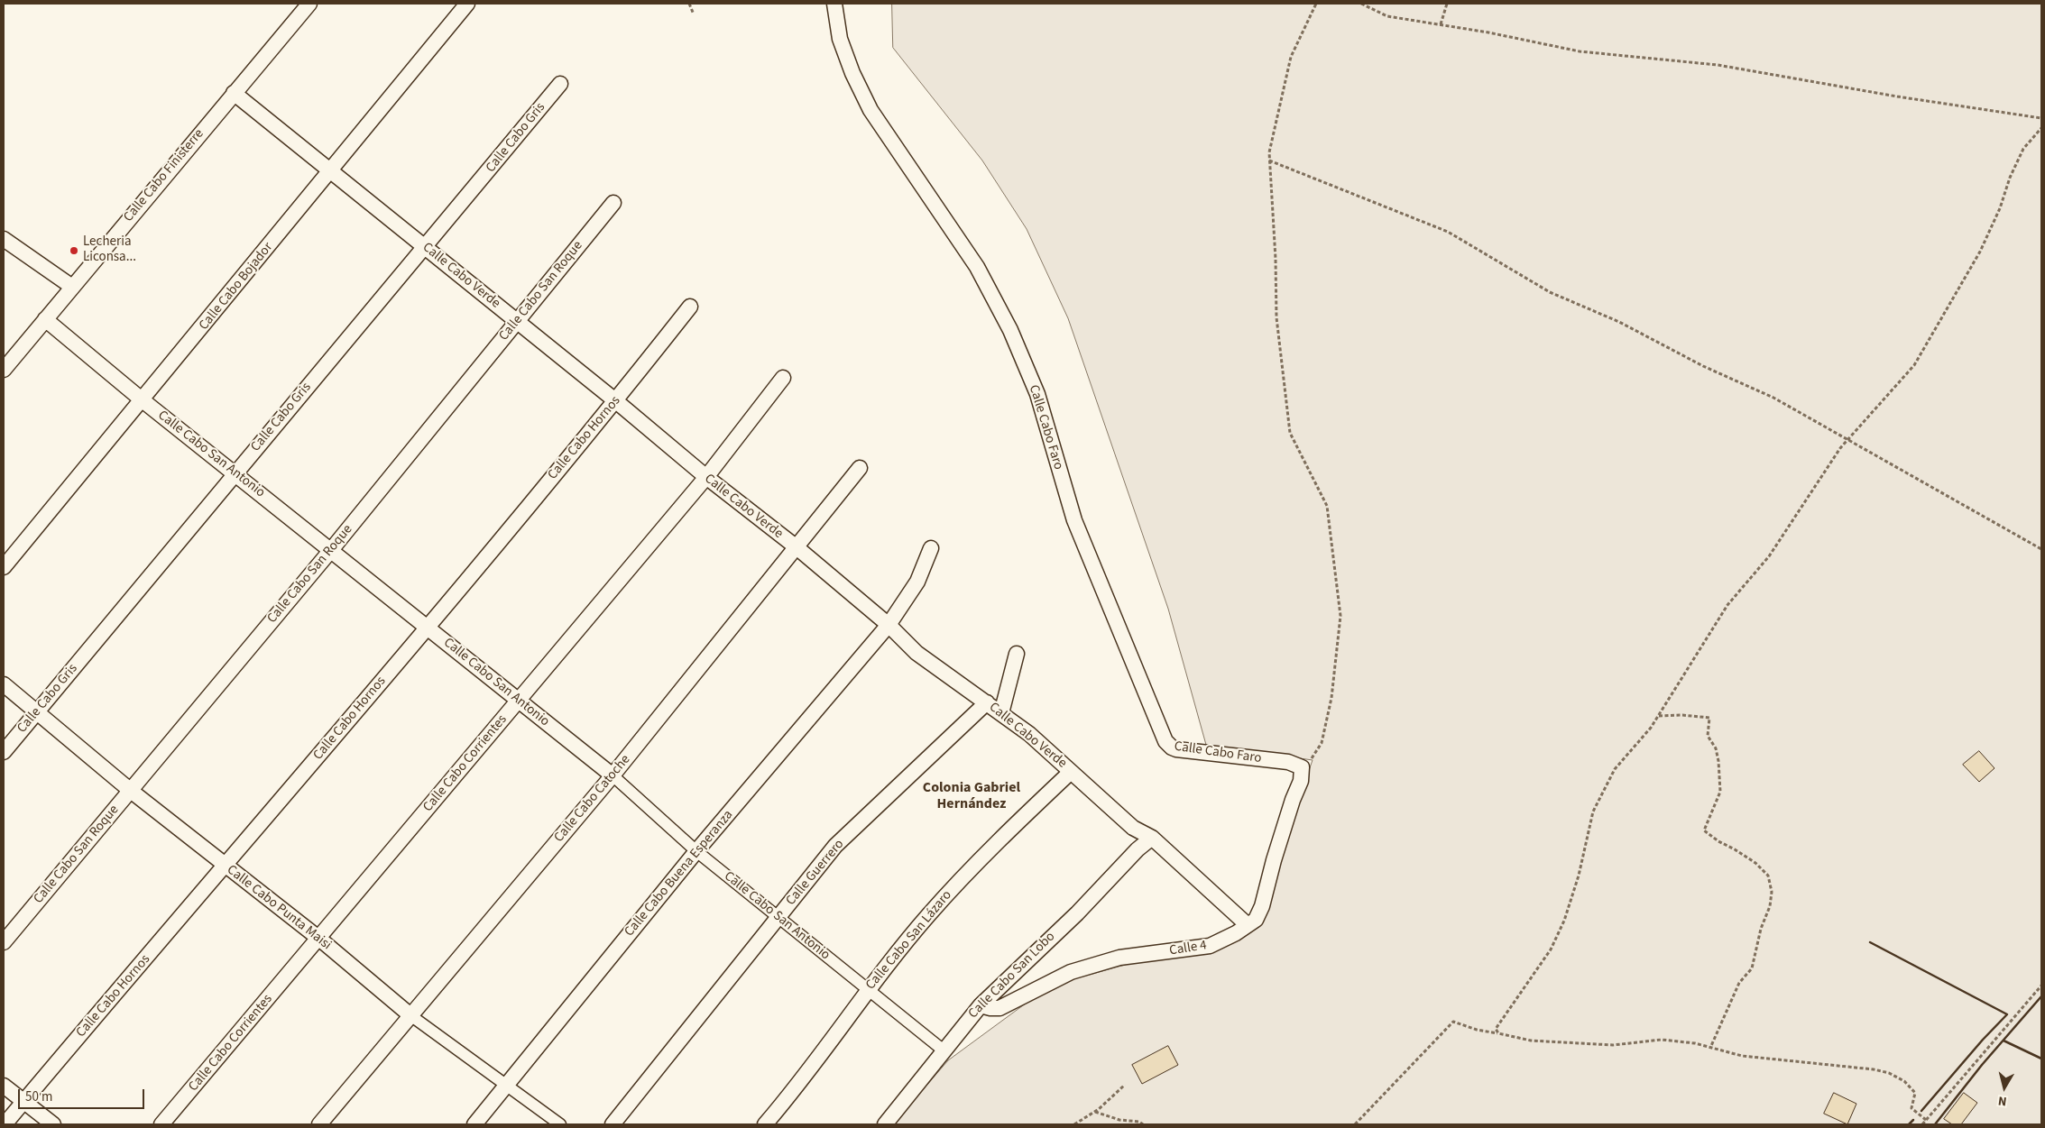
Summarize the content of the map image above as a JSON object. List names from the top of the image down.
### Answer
{
  "streets": {
    "street": [
      "Calle Cabo Gris",
      "Calle Cabo Finisterre",
      "Calle Cabo Verde",
      "Calle Cabo Bojador",
      "Calle Cabo San Roque",
      "Calle Cabo Faro",
      "Calle Cabo Hornos",
      "Calle Cabo San Antonio",
      "Calle Cabo Corrientes",
      "Calle Cabo Catoche",
      "Calle Guerrero",
      "Calle Cabo Buena Esperanza",
      "Calle Cabo Punta Maisi",
      "Calle Cabo San Lázaro",
      "Calle 4",
      "Calle Cabo San Lobo"
    ]
  },
  "crossings": [
    ["Calle Cabo Gris", "Calle Cabo Verde"],
    ["Calle Cabo Gris", "Calle Cabo San Antonio"],
    ["Calle Cabo Gris", "Calle Cabo Punta Maisi"],
    ["Calle Cabo Finisterre", "Calle Cabo Verde"],
    ["Calle Cabo Finisterre", "Calle Cabo San Antonio"],
    ["Calle Cabo Verde", "Calle Cabo Bojador"],
    ["Calle Cabo Verde", "Calle Cabo San Roque"],
    ["Calle Cabo Verde", "Calle Cabo Hornos"],
    ["Calle Cabo Verde", "Calle Cabo Corrientes"],
    ["Calle Cabo Verde", "Calle Cabo Catoche"],
    ["Calle Cabo Verde", "Calle Guerrero"],
    ["Calle Cabo Verde", "Calle Cabo Buena Esperanza"],
    ["Calle Cabo Verde", "Calle Cabo San Lázaro"],
    ["Calle Cabo Verde", "Calle 4"],
    ["Calle Cabo Verde", "Calle Cabo San Lobo"],
    ["Calle Cabo Bojador", "Calle Cabo San Antonio"],
    ["Calle Cabo San Roque", "Calle Cabo San Antonio"],
    ["Calle Cabo San Roque", "Calle Cabo Punta Maisi"],
    ["Calle Cabo Faro", "Calle 4"],
    ["Calle Cabo Hornos", "Calle Cabo San Antonio"],
    ["Calle Cabo Hornos", "Calle Cabo Punta Maisi"],
    ["Calle Cabo San Antonio", "Calle Cabo Corrientes"],
    ["Calle Cabo San Antonio", "Calle Cabo Catoche"],
    ["Calle Cabo San Antonio", "Calle Guerrero"],
    ["Calle Cabo San Antonio", "Calle Cabo Buena Esperanza"],
    ["Calle Cabo San Antonio", "Calle Cabo San Lázaro"],
    ["Calle Cabo San Antonio", "Calle Cabo San Lobo"],
    ["Calle Cabo Corrientes", "Calle Cabo Punta Maisi"],
    ["Calle Cabo Catoche", "Calle Cabo Punta Maisi"],
    ["Calle Cabo Buena Esperanza", "Calle Cabo Punta Maisi"],
    ["Calle 4", "Calle Cabo San Lobo"]
  ],
  "districts": ["Colonia Gabriel Hernández"],
  "places": ["Lecheria Liconsa..."],
  "scale_bar": "50 m",
  "north": "bottom"
}
